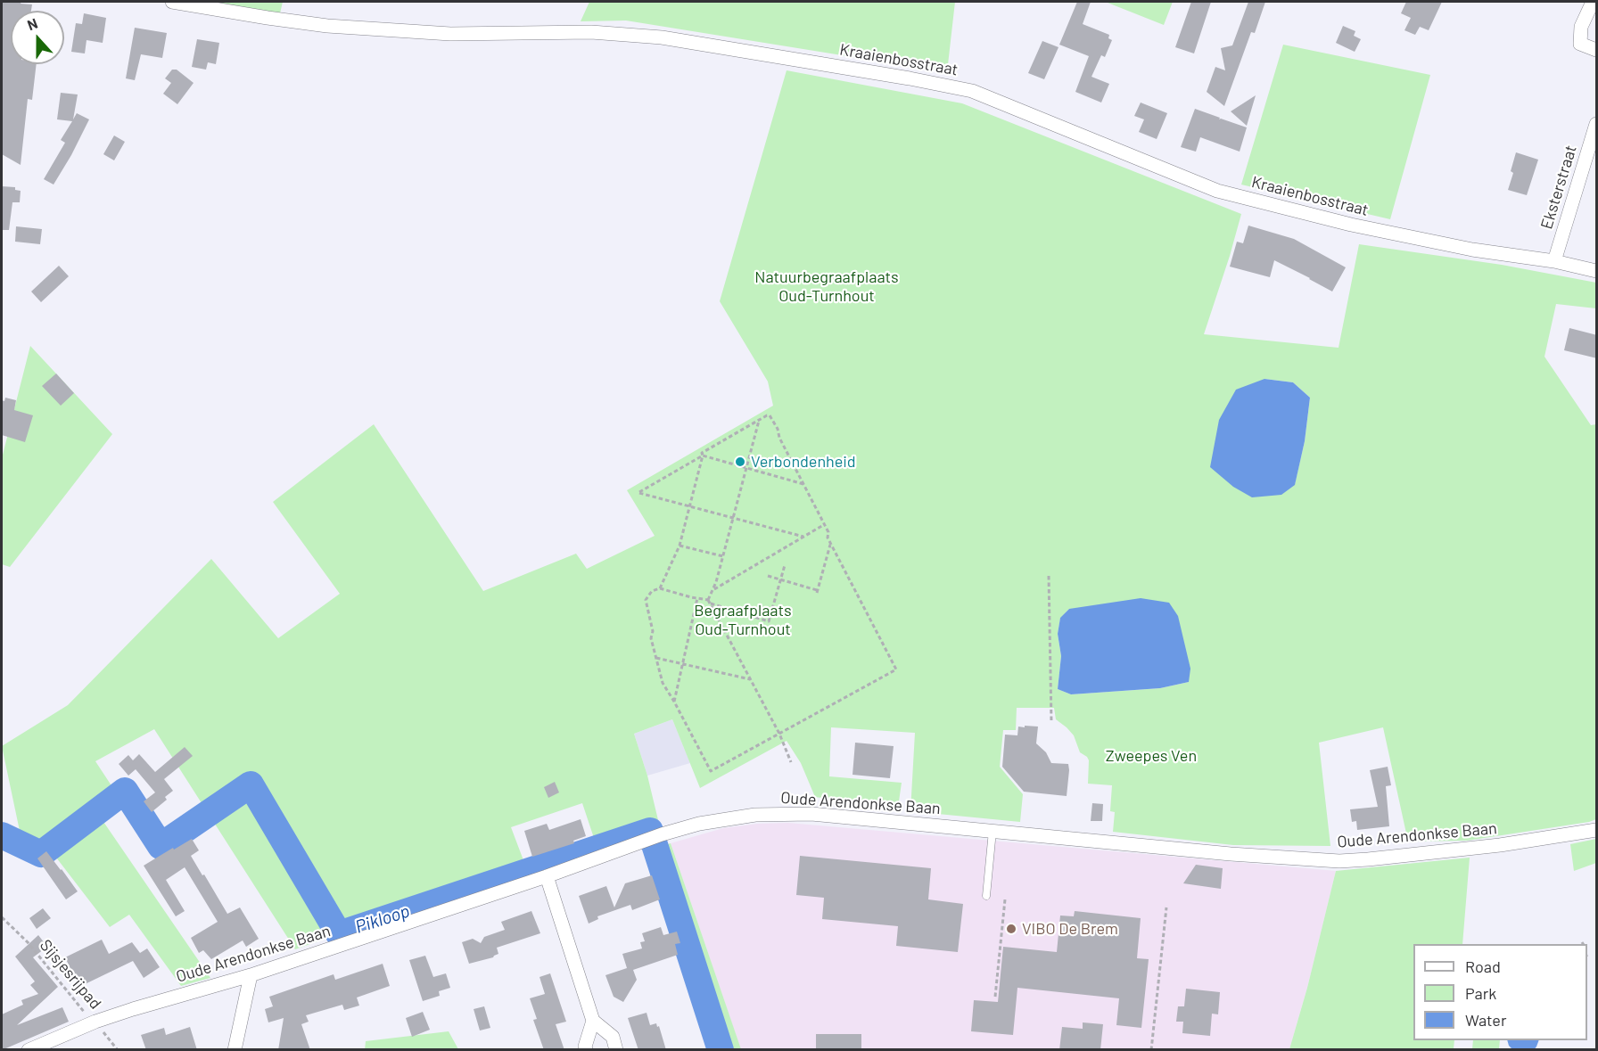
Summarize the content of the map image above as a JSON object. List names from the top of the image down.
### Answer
{
  "streets": {
    "street": ["Kraaienbosstraat", "Eksterstraat", "Oude Arendonkse Baan"],
    "path": ["Sijsjesrijpad"]
  },
  "crossings": [
    ["Kraaienbosstraat", "Eksterstraat"],
    ["Oude Arendonkse Baan", "Sijsjesrijpad"]
  ],
  "water": ["Pikloop"],
  "parks": ["Natuurbegraafplaats Oud-Turnhout", "Begraafplaats Oud-Turnhout", "Zweepes Ven"],
  "places": ["Verbondenheid", "VIBO De Brem"],
  "legend": ["Road", "Park", "Water"],
  "north": "top"
}
